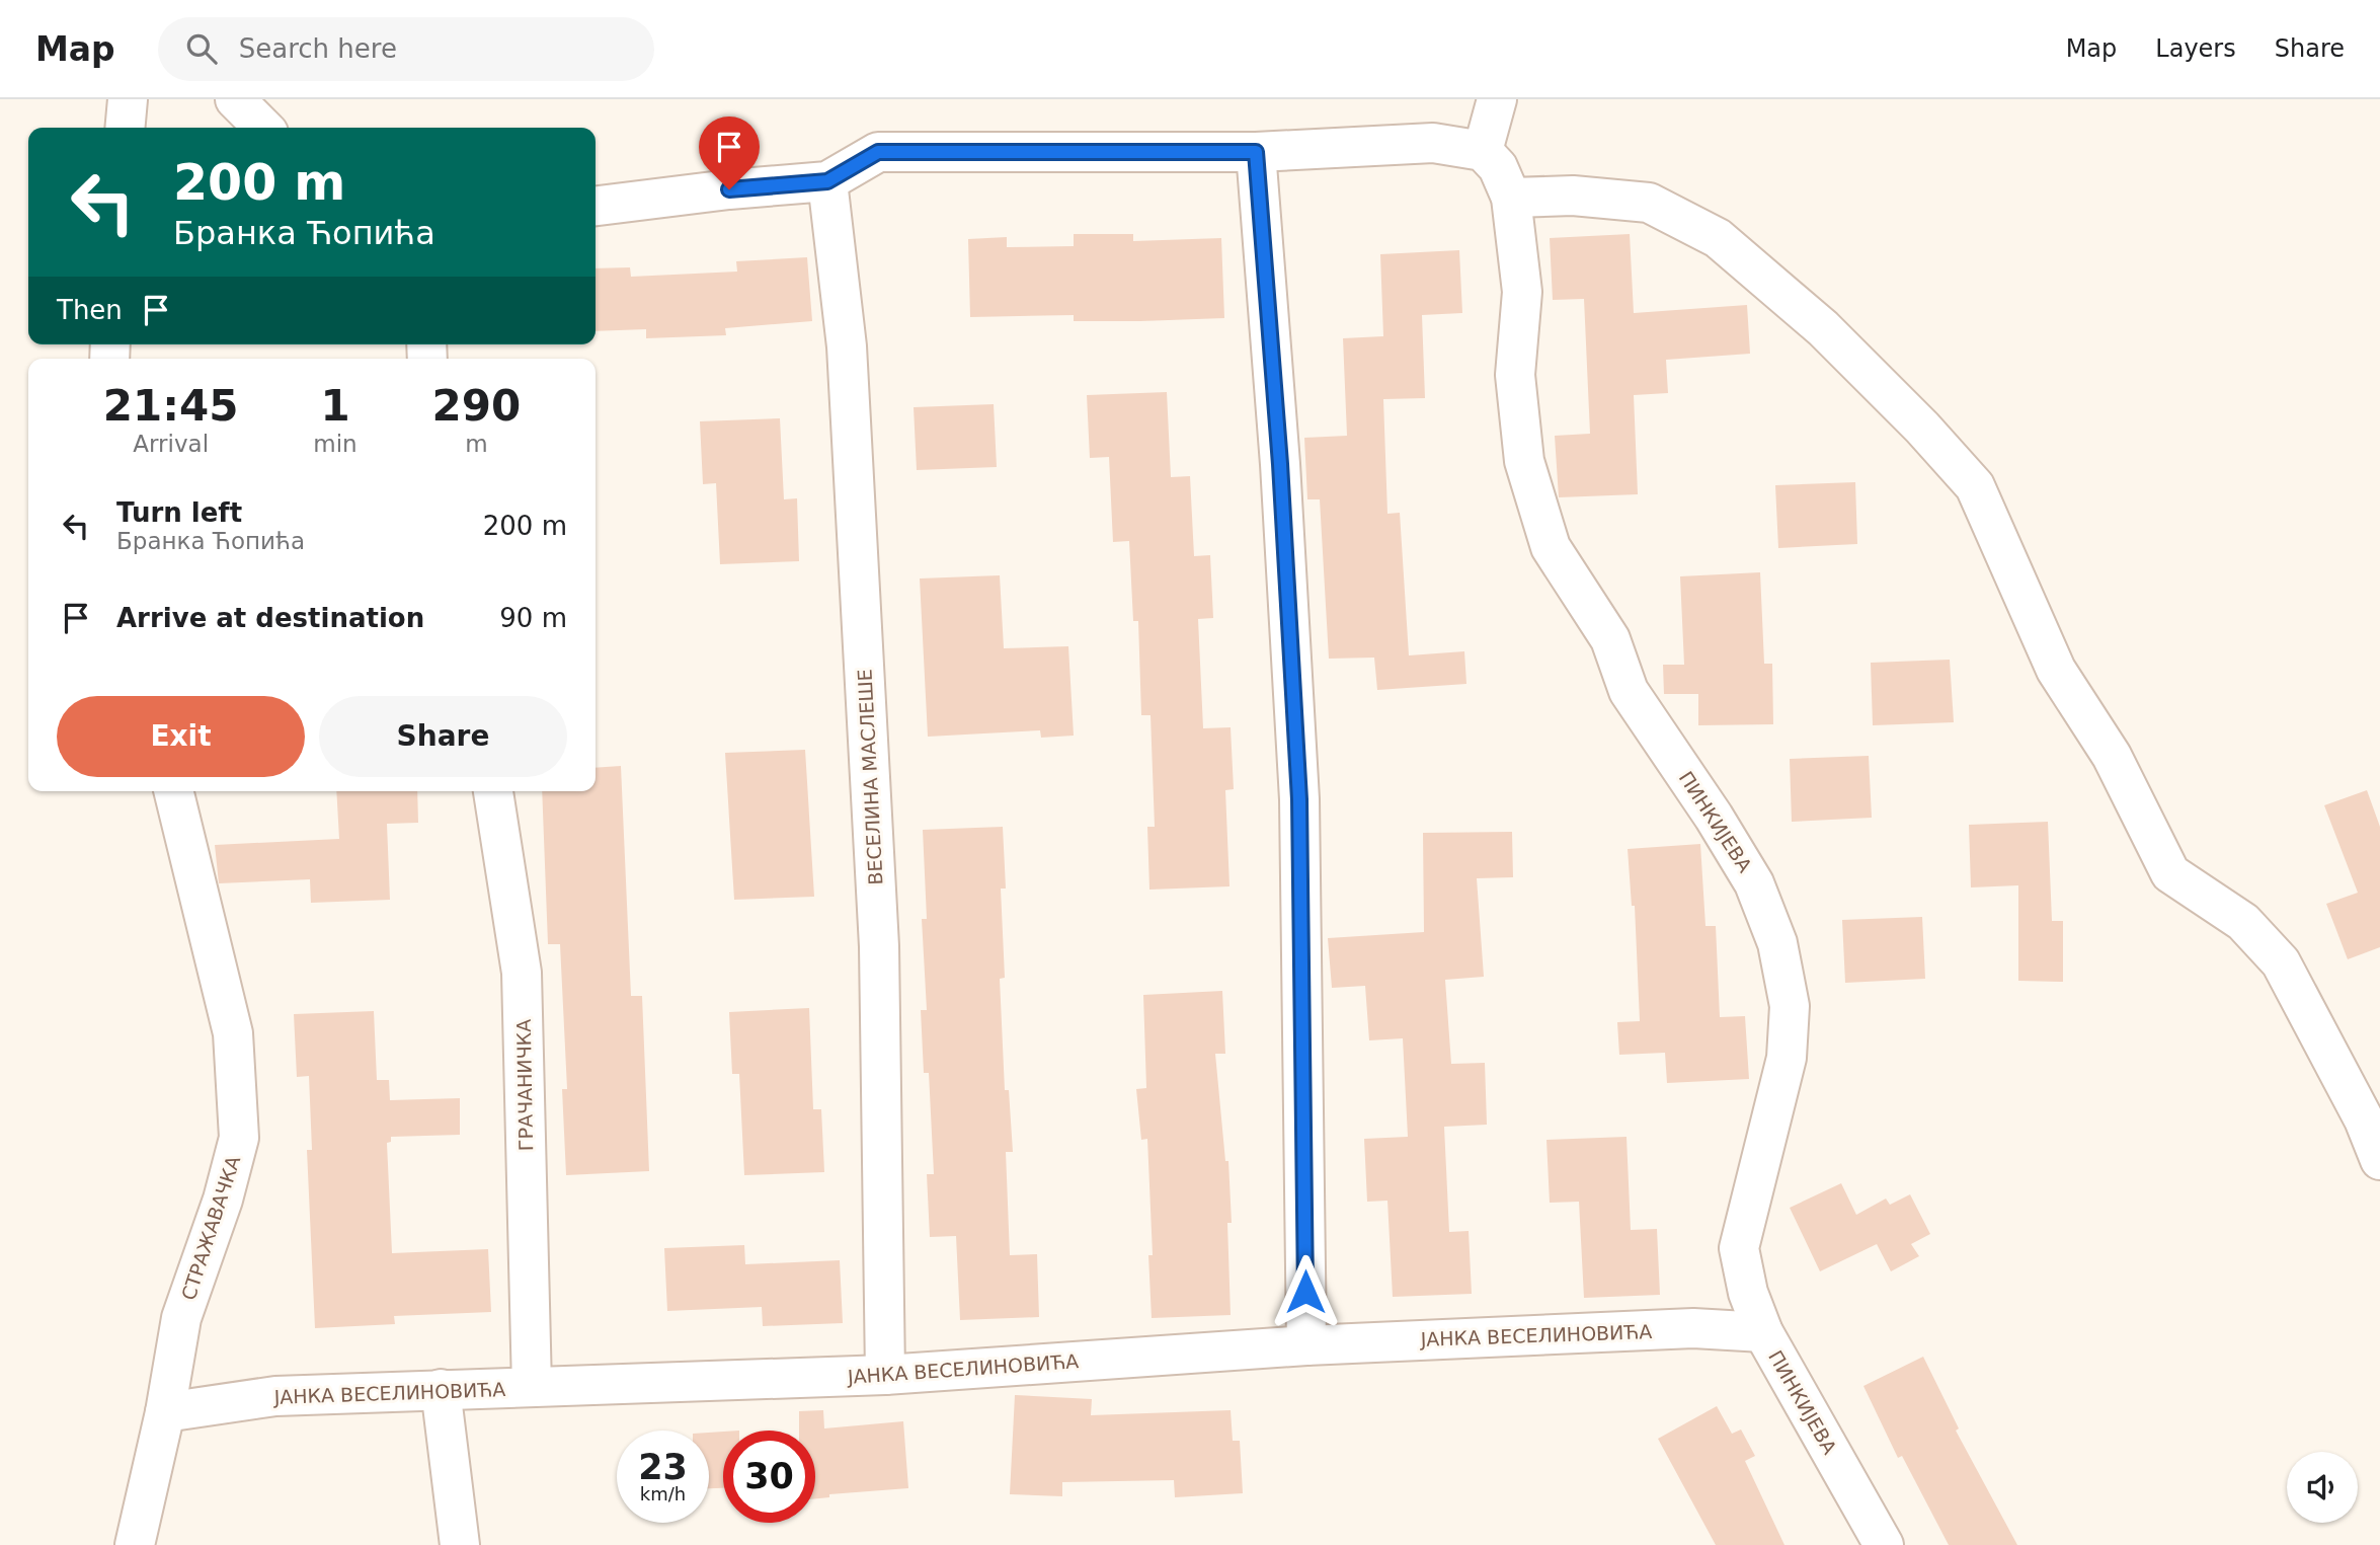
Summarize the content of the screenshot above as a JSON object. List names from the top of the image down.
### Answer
{
  "streets": {
    "street": [
      "ВЕСЕЛИНА МАСЛЕШЕ",
      "ПИНКИЈЕВА",
      "ГРАЧАНИЧКА",
      "СТРАЖАВАЧКА",
      "ЈАНКА ВЕСЕЛИНОВИЋА"
    ]
  },
  "crossings": [
    ["ВЕСЕЛИНА МАСЛЕШЕ", "ЈАНКА ВЕСЕЛИНОВИЋА"],
    ["ПИНКИЈЕВА", "ЈАНКА ВЕСЕЛИНОВИЋА"],
    ["ГРАЧАНИЧКА", "ЈАНКА ВЕСЕЛИНОВИЋА"],
    ["СТРАЖАВАЧКА", "ЈАНКА ВЕСЕЛИНОВИЋА"]
  ],
  "page": {
    "header": "Map",
    "search": "Search here",
    "nav": ["Map", "Layers", "Share"],
    "turn": ["200 m", "Бранка Ћопића"],
    "then": "Then",
    "eta": [
      "21:45",
      "Arrival",
      "1",
      "min",
      "290",
      "m"
    ],
    "list": [
      {
        "name": "Turn left",
        "note": "Бранка Ћопића",
        "value": "200 m"
      },
      {
        "name": "Arrive at destination",
        "value": "90 m"
      }
    ],
    "buttons": ["Exit", "Share"],
    "speed": "23 km/h",
    "limit": "30"
  }
}
